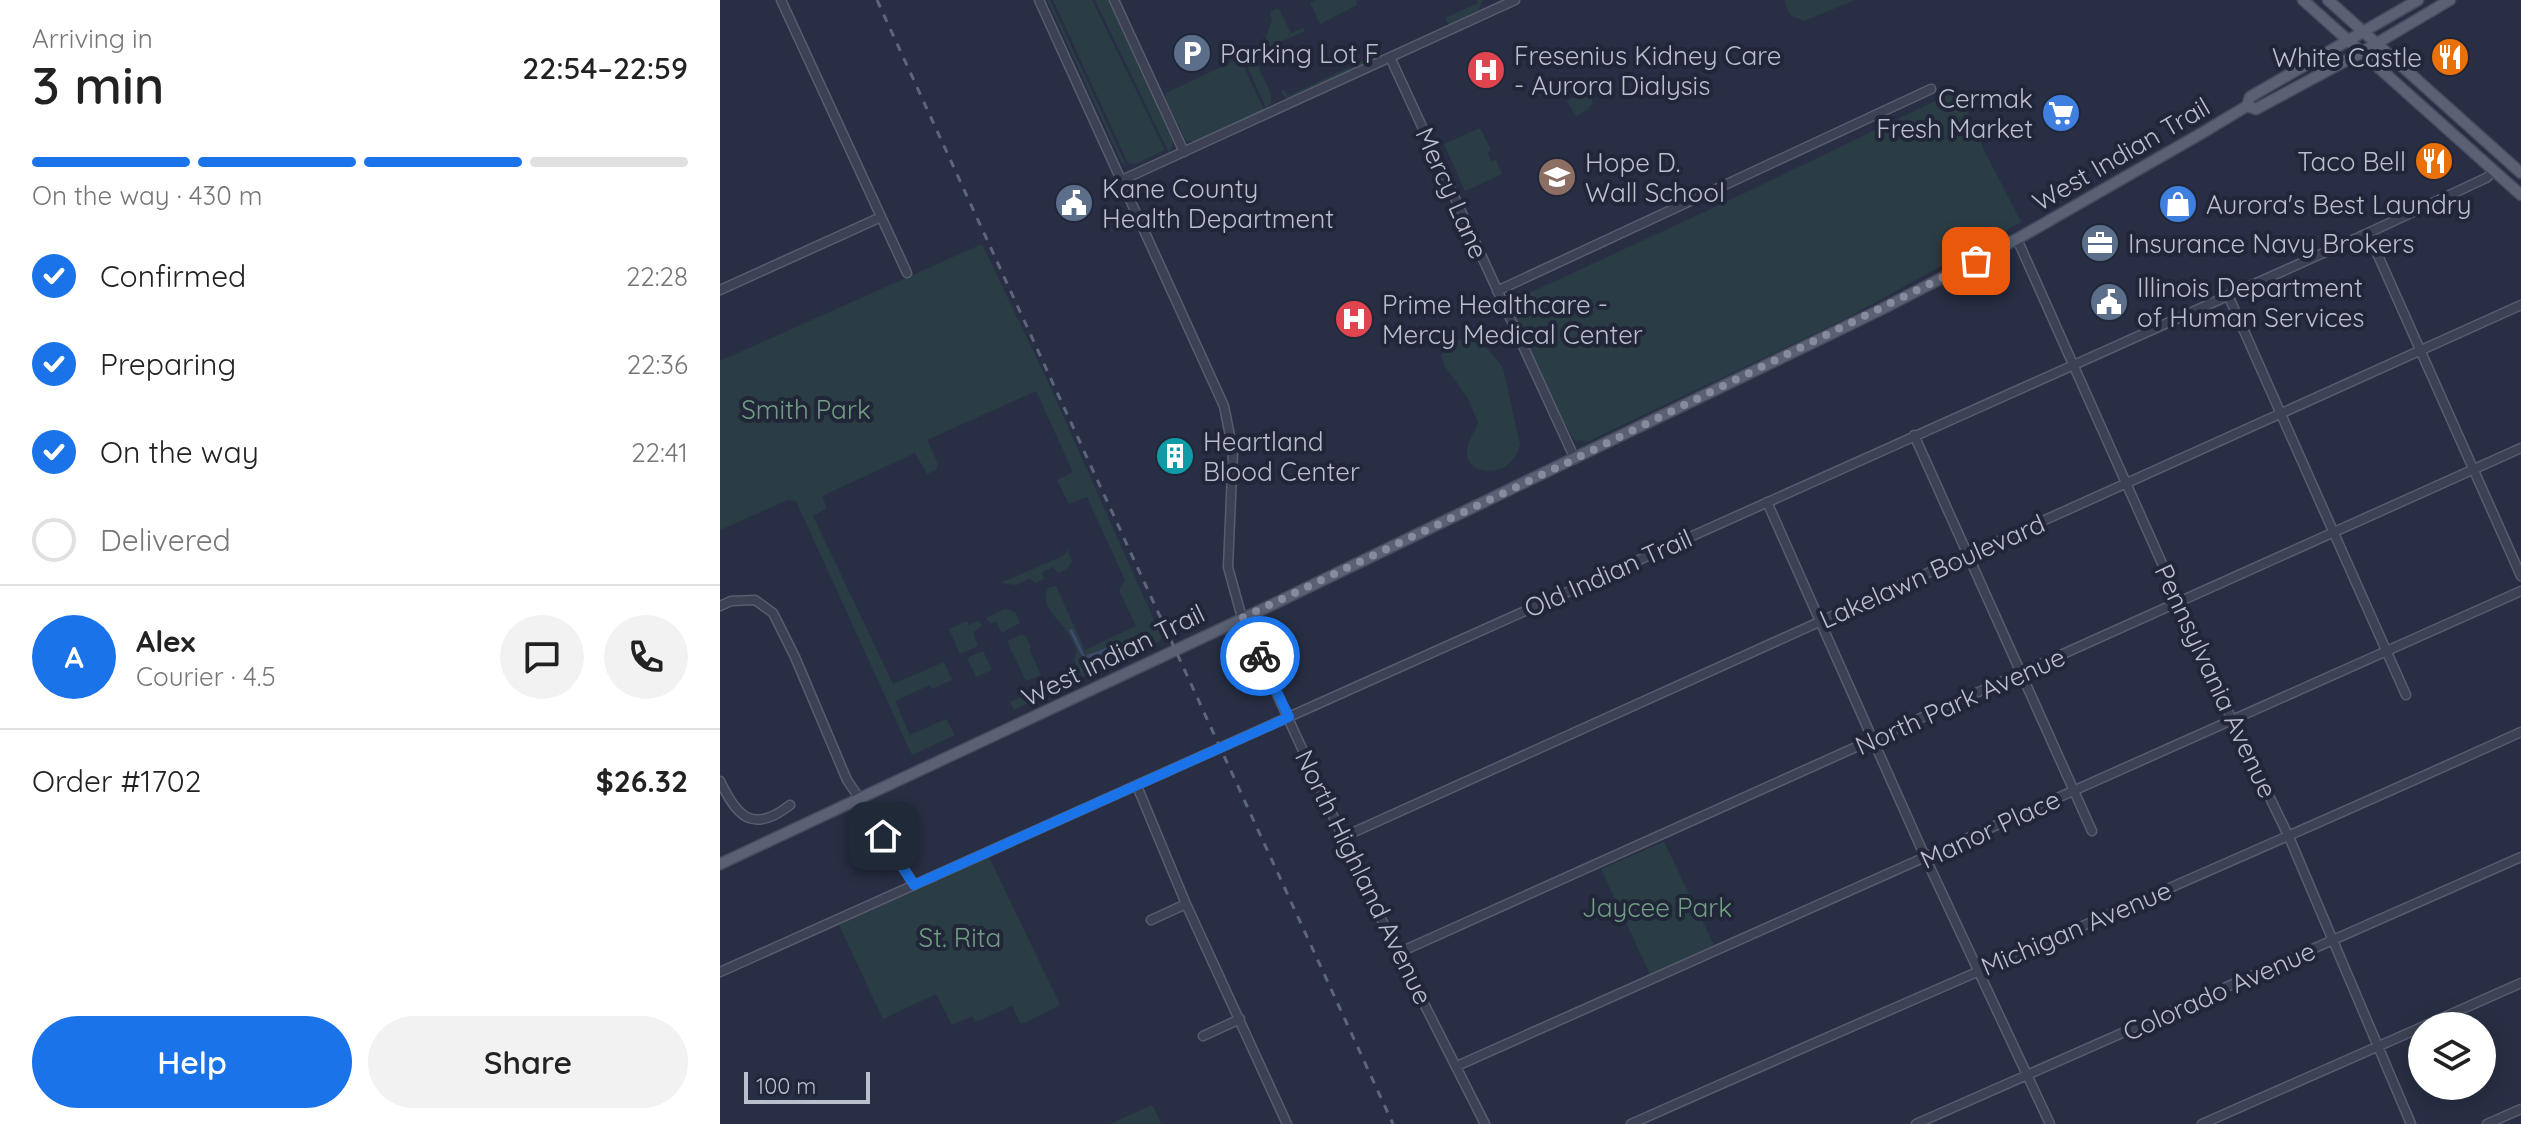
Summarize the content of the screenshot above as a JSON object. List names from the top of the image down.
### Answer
{
  "streets": {
    "main road": ["West Indian Trail"],
    "street": [
      "Mercy Lane",
      "Lakelawn Boulevard",
      "Old Indian Trail",
      "Pennsylvania Avenue",
      "North Park Avenue",
      "Manor Place",
      "North Highland Avenue",
      "Michigan Avenue",
      "Colorado Avenue"
    ]
  },
  "crossings": [
    ["West Indian Trail", "Mercy Lane"],
    ["West Indian Trail", "Pennsylvania Avenue"],
    ["West Indian Trail", "North Highland Avenue"],
    ["Lakelawn Boulevard", "Pennsylvania Avenue"],
    ["Lakelawn Boulevard", "North Highland Avenue"],
    ["Old Indian Trail", "Pennsylvania Avenue"],
    ["Old Indian Trail", "North Highland Avenue"],
    ["Pennsylvania Avenue", "North Park Avenue"],
    ["Pennsylvania Avenue", "Manor Place"],
    ["Pennsylvania Avenue", "Michigan Avenue"],
    ["Pennsylvania Avenue", "Colorado Avenue"],
    ["North Park Avenue", "North Highland Avenue"],
    ["Manor Place", "North Highland Avenue"]
  ],
  "parks": ["Smith Park", "Jaycee Park", "St. Rita"],
  "places": {
    "parking": ["Parking Lot F"],
    "restaurant": ["White Castle", "Taco Bell"],
    "hospital": ["Fresenius Kidney Care - Aurora Dialysis", "Prime Healthcare - Mercy Medical Center"],
    "supermarket": ["Cermak Fresh Market"],
    "school or university": ["Hope D. Wall School"],
    "public building": ["Kane County Health Department", "Illinois Department of Human Services"],
    "shop": ["Aurora's Best Laundry"],
    "office": ["Insurance Navy Brokers"],
    "building": ["Heartland Blood Center"]
  },
  "scale_bar": "100 m",
  "page": {
    "heading": ["3 min", "Arriving in", "22:54–22:59"],
    "panel": [
      "Alex",
      "Courier · 4.5",
      "Order #1702",
      "$26.32"
    ],
    "bar": "On the way · 430 m",
    "list": [
      ["Confirmed", "22:28"],
      ["Preparing", "22:36"],
      ["On the way", "22:41"],
      "Delivered"
    ],
    "round": "A",
    "buttons": ["Help", "Share"],
    "scale": "100 m"
  }
}
